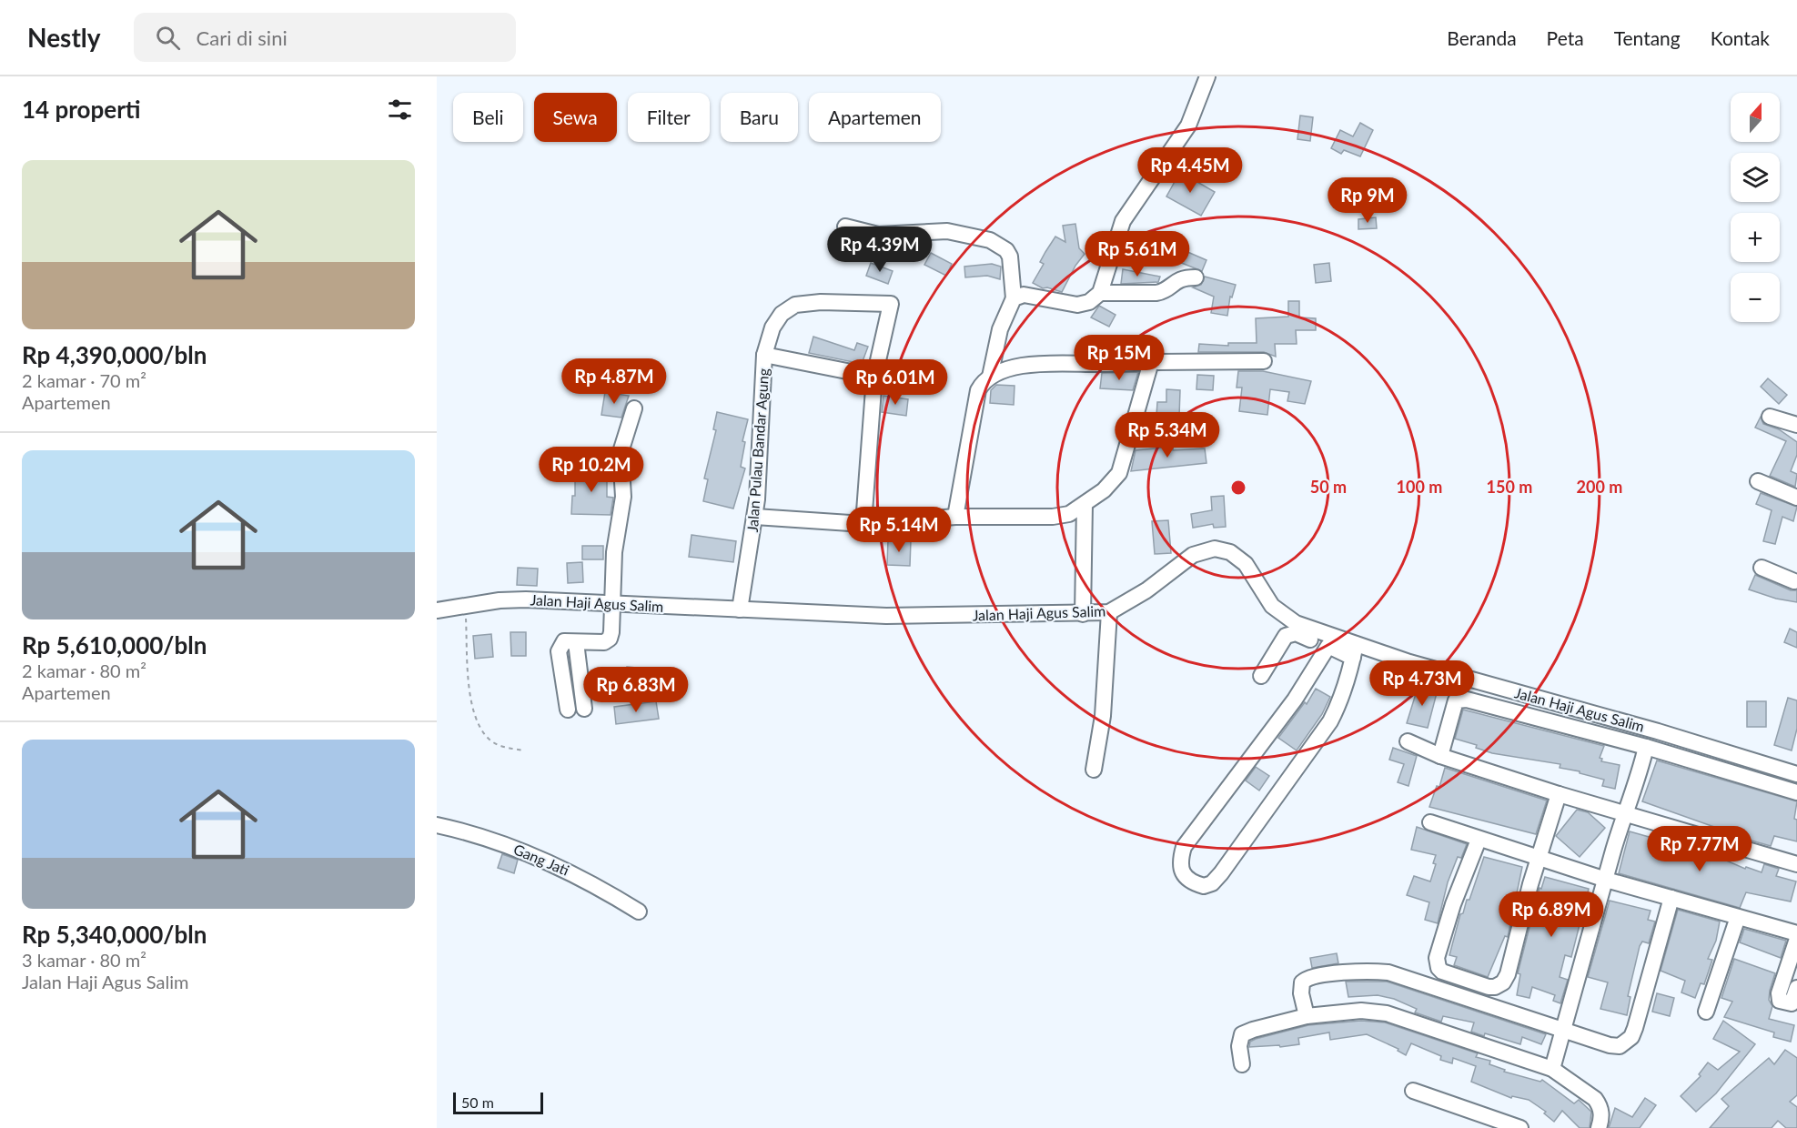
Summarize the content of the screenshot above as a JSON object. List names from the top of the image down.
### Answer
{
  "streets": {
    "street": ["Jalan Pulau Bandar Agung", "Jalan Haji Agus Salim", "Gang Jati"]
  },
  "crossings": [
    ["Jalan Pulau Bandar Agung", "Jalan Haji Agus Salim"]
  ],
  "scale_bar": "50 m",
  "north": "top",
  "page": {
    "header": "Nestly",
    "search": "Cari di sini",
    "nav": [
      "Beranda",
      "Peta",
      "Tentang",
      "Kontak"
    ],
    "heading": "14 properti",
    "map_buttons": ["+", "−"],
    "chip": [
      "Beli",
      "Sewa",
      "Filter",
      "Baru",
      "Apartemen"
    ],
    "list": [
      {
        "name": "Rp 4,390,000/bln",
        "note": "2 kamar · 70 m² · Apartemen"
      },
      {
        "name": "Rp 5,610,000/bln",
        "note": "2 kamar · 80 m² · Apartemen"
      },
      {
        "name": "Rp 5,340,000/bln",
        "note": "3 kamar · 80 m² · Jalan Haji Agus Salim"
      }
    ],
    "price": [
      "Rp 4.45M",
      "Rp 9M",
      "Rp 4.39M",
      "Rp 5.61M",
      "Rp 15M",
      "Rp 4.87M",
      "Rp 6.01M",
      "Rp 5.34M",
      "Rp 10.2M",
      "Rp 5.14M",
      "Rp 4.73M",
      "Rp 6.83M",
      "Rp 7.77M",
      "Rp 6.89M"
    ],
    "scale": "50 m"
  },
  "rings": [
    "50 m",
    "100 m",
    "150 m",
    "200 m"
  ]
}
